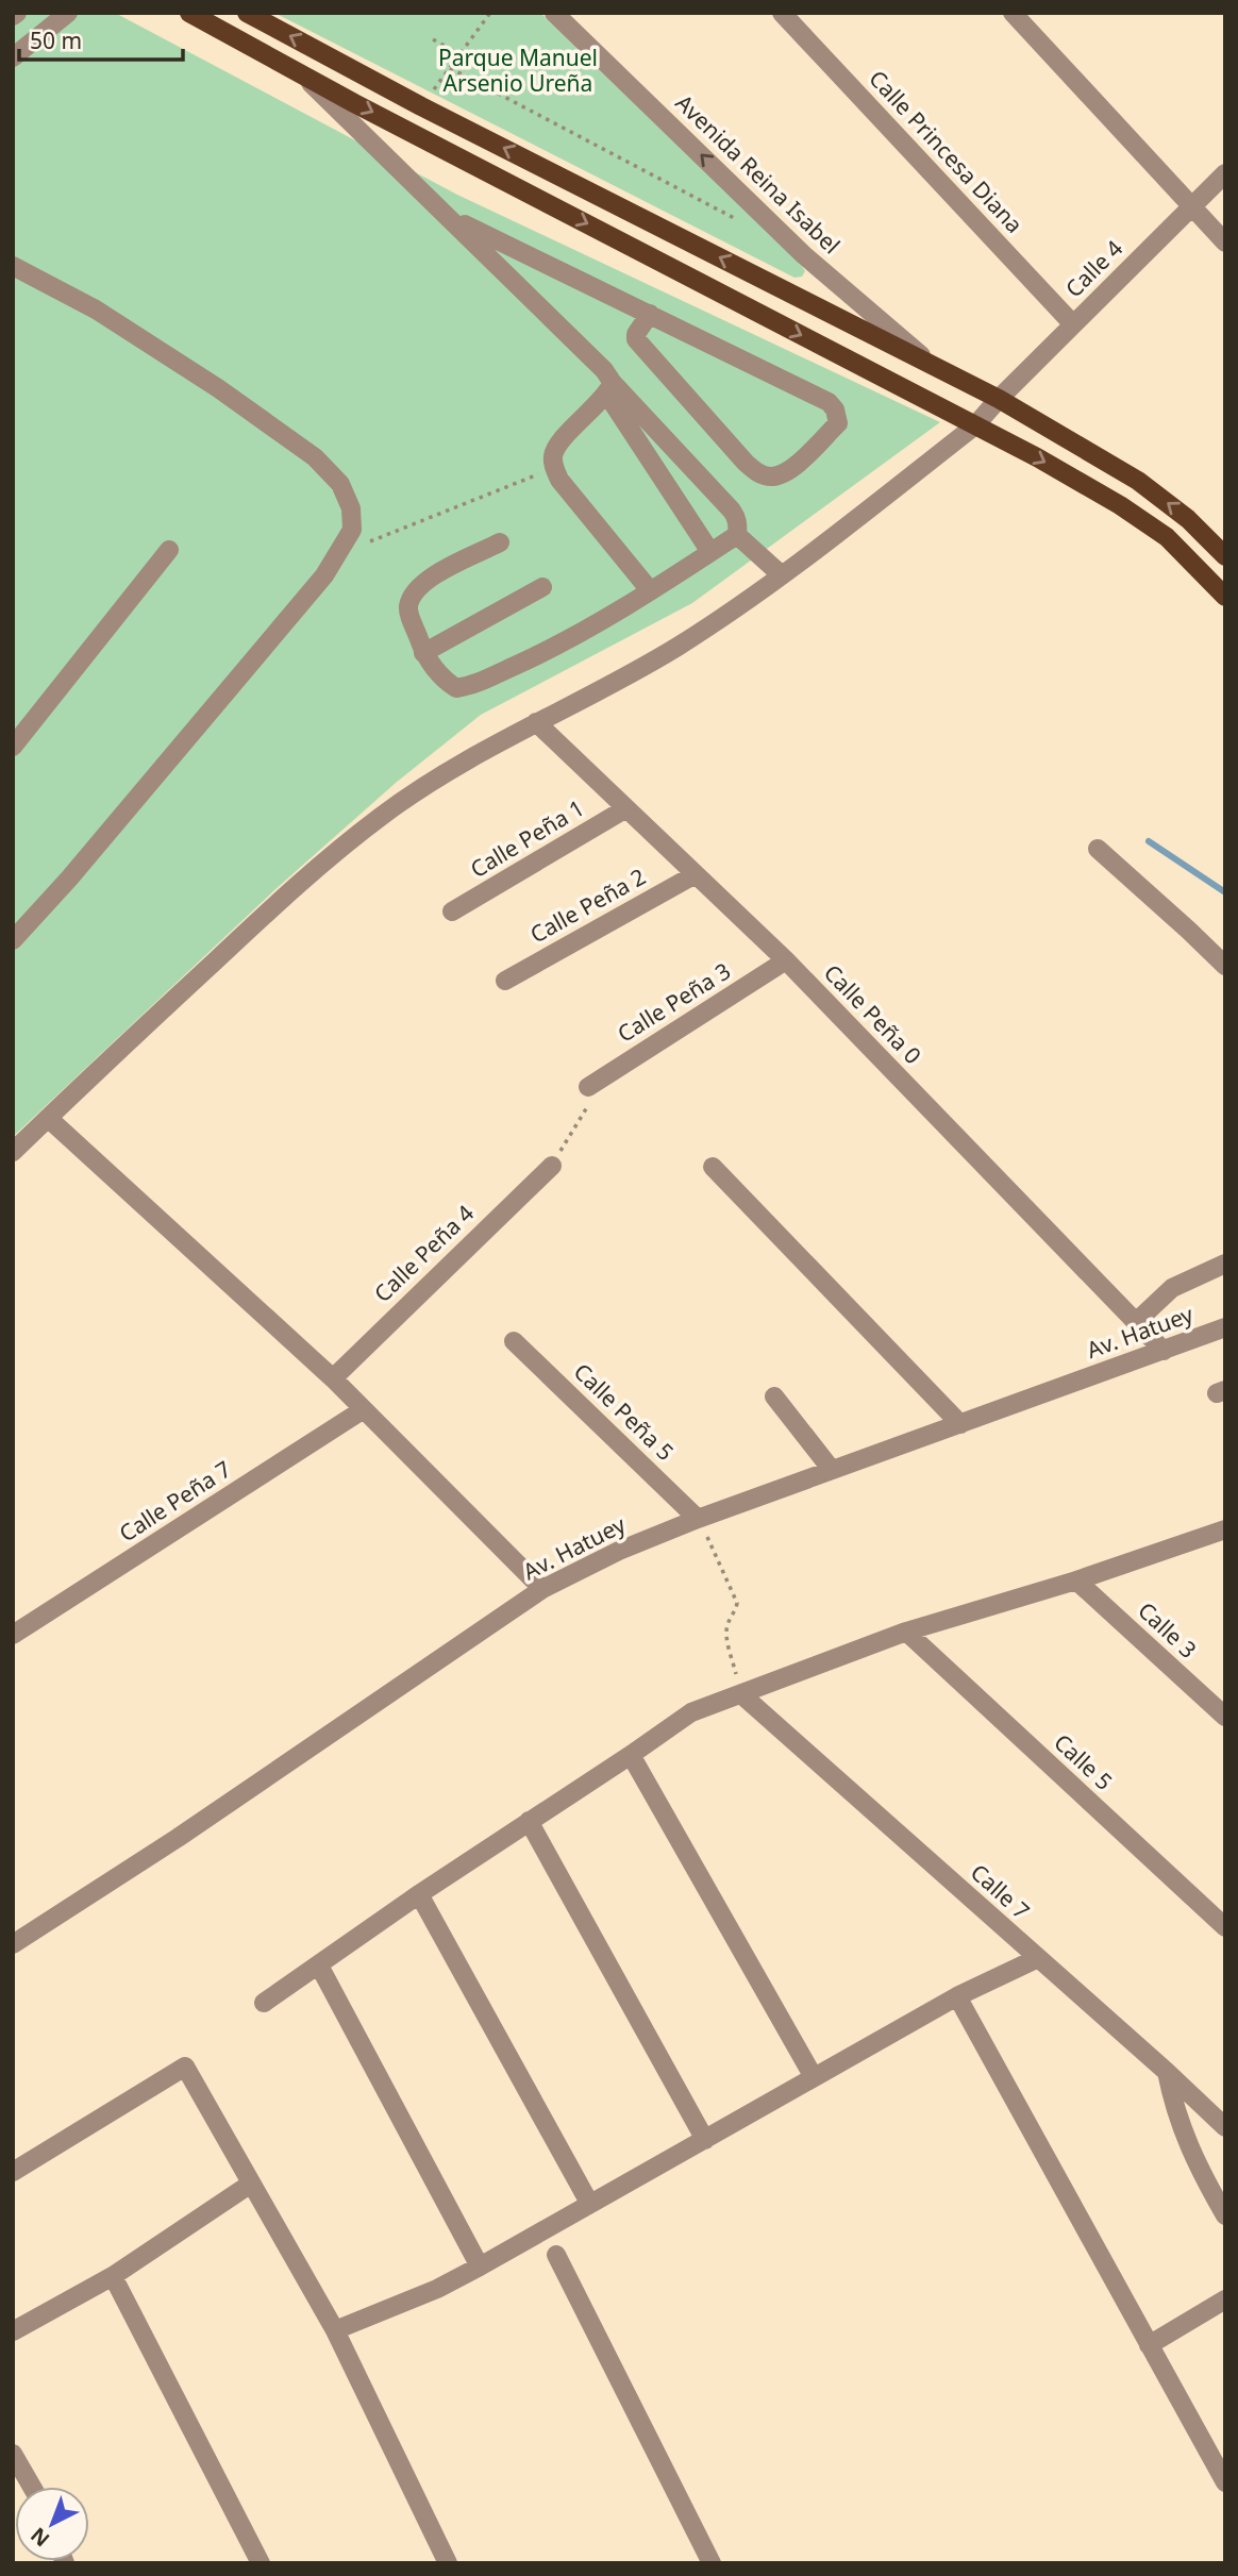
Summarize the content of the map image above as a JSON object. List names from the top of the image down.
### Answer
{
  "streets": {
    "street": [
      "Calle Princesa Diana",
      "Avenida Reina Isabel",
      "Calle 4",
      "Calle Peña 1",
      "Calle Peña 2",
      "Calle Peña 3",
      "Calle Peña 0",
      "Calle Peña 4",
      "Av. Hatuey",
      "Calle Peña 5",
      "Calle Peña 7",
      "Calle 3",
      "Calle 5",
      "Calle 7"
    ]
  },
  "crossings": [
    ["Calle Princesa Diana", "Calle 4"],
    ["Calle 4", "Calle Peña 0"],
    ["Calle Peña 1", "Calle Peña 0"],
    ["Calle Peña 2", "Calle Peña 0"],
    ["Calle Peña 3", "Calle Peña 0"],
    ["Calle Peña 0", "Av. Hatuey"],
    ["Av. Hatuey", "Calle Peña 5"]
  ],
  "one_way": ["Avenida Reina Isabel"],
  "parks": ["Parque Manuel Arsenio Ureña"],
  "scale_bar": "50 m",
  "north": "bottom left"
}
